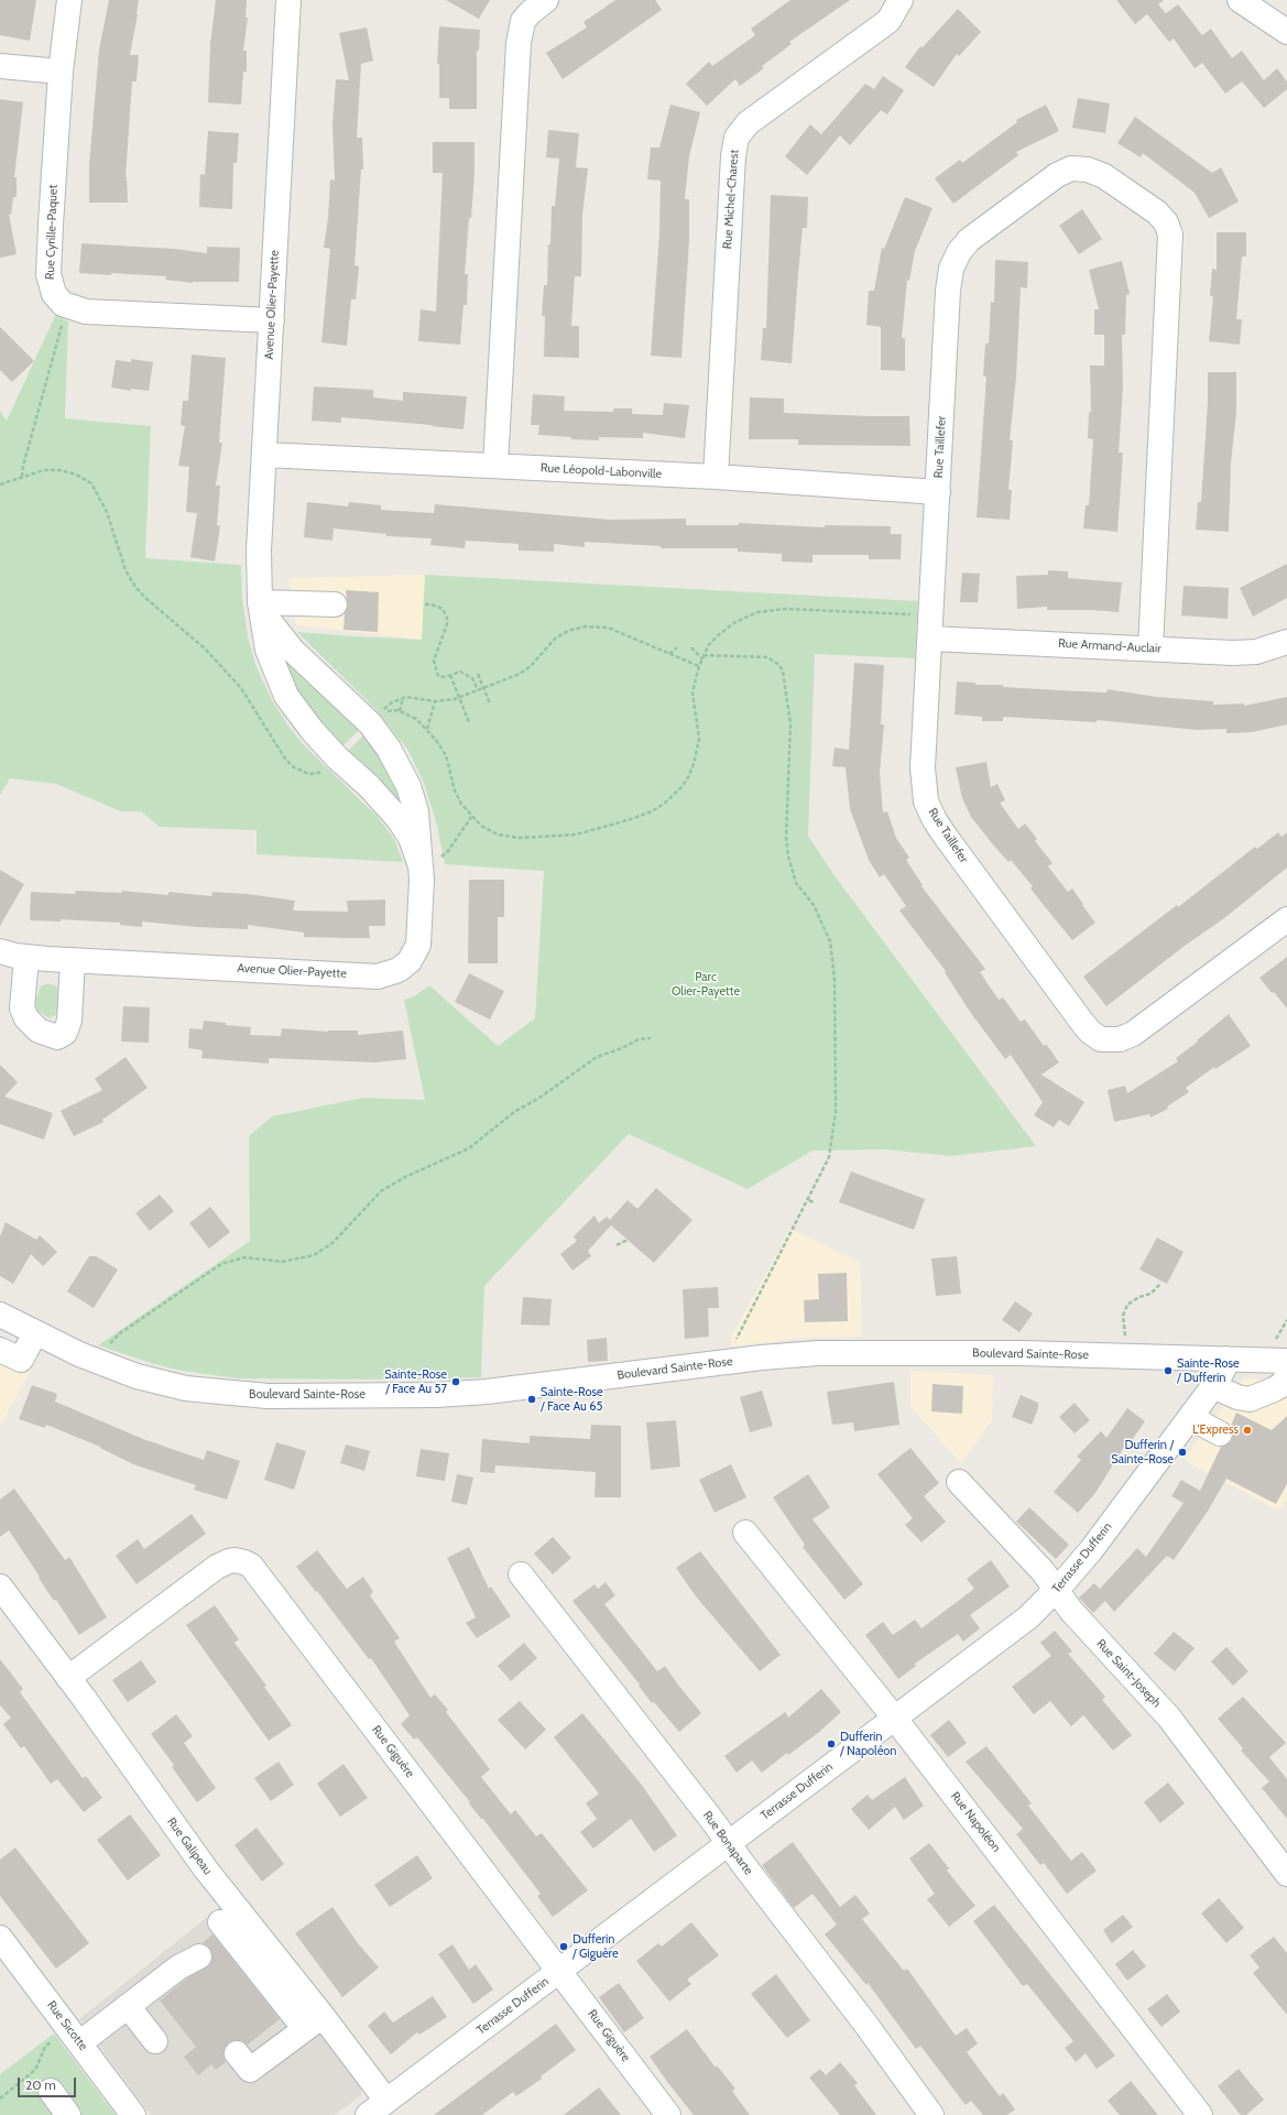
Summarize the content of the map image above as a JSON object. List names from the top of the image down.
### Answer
{
  "streets": {
    "street": [
      "Rue Michel-Charest",
      "Rue Cyrille-Paquet",
      "Avenue Olier-Payette",
      "Rue Taillefer",
      "Rue Léopold-Labonville",
      "Rue Armand-Auclair",
      "Boulevard Sainte-Rose",
      "Terrasse Dufferin",
      "Rue Saint-Joseph",
      "Rue Giguère",
      "Rue Napoléon",
      "Rue Bonaparte",
      "Rue Galipeau",
      "Rue Sicotte"
    ]
  },
  "crossings": [
    ["Rue Michel-Charest", "Rue Léopold-Labonville"],
    ["Rue Cyrille-Paquet", "Avenue Olier-Payette"],
    ["Avenue Olier-Payette", "Rue Léopold-Labonville"],
    ["Rue Taillefer", "Rue Léopold-Labonville"],
    ["Rue Taillefer", "Rue Armand-Auclair"],
    ["Boulevard Sainte-Rose", "Terrasse Dufferin"],
    ["Terrasse Dufferin", "Rue Saint-Joseph"],
    ["Terrasse Dufferin", "Rue Giguère"],
    ["Terrasse Dufferin", "Rue Napoléon"],
    ["Terrasse Dufferin", "Rue Bonaparte"],
    ["Terrasse Dufferin", "Rue Galipeau"],
    ["Rue Giguère", "Rue Galipeau"]
  ],
  "parks": ["Parc Olier-Payette"],
  "places": [
    "Sainte-Rose / Dufferin",
    "Sainte-Rose / Face Au 57",
    "Sainte-Rose / Face Au 65",
    "L'Express",
    "Dufferin / Sainte-Rose",
    "Dufferin / Napoléon",
    "Dufferin / Giguère"
  ],
  "scale_bar": "20 m"
}
